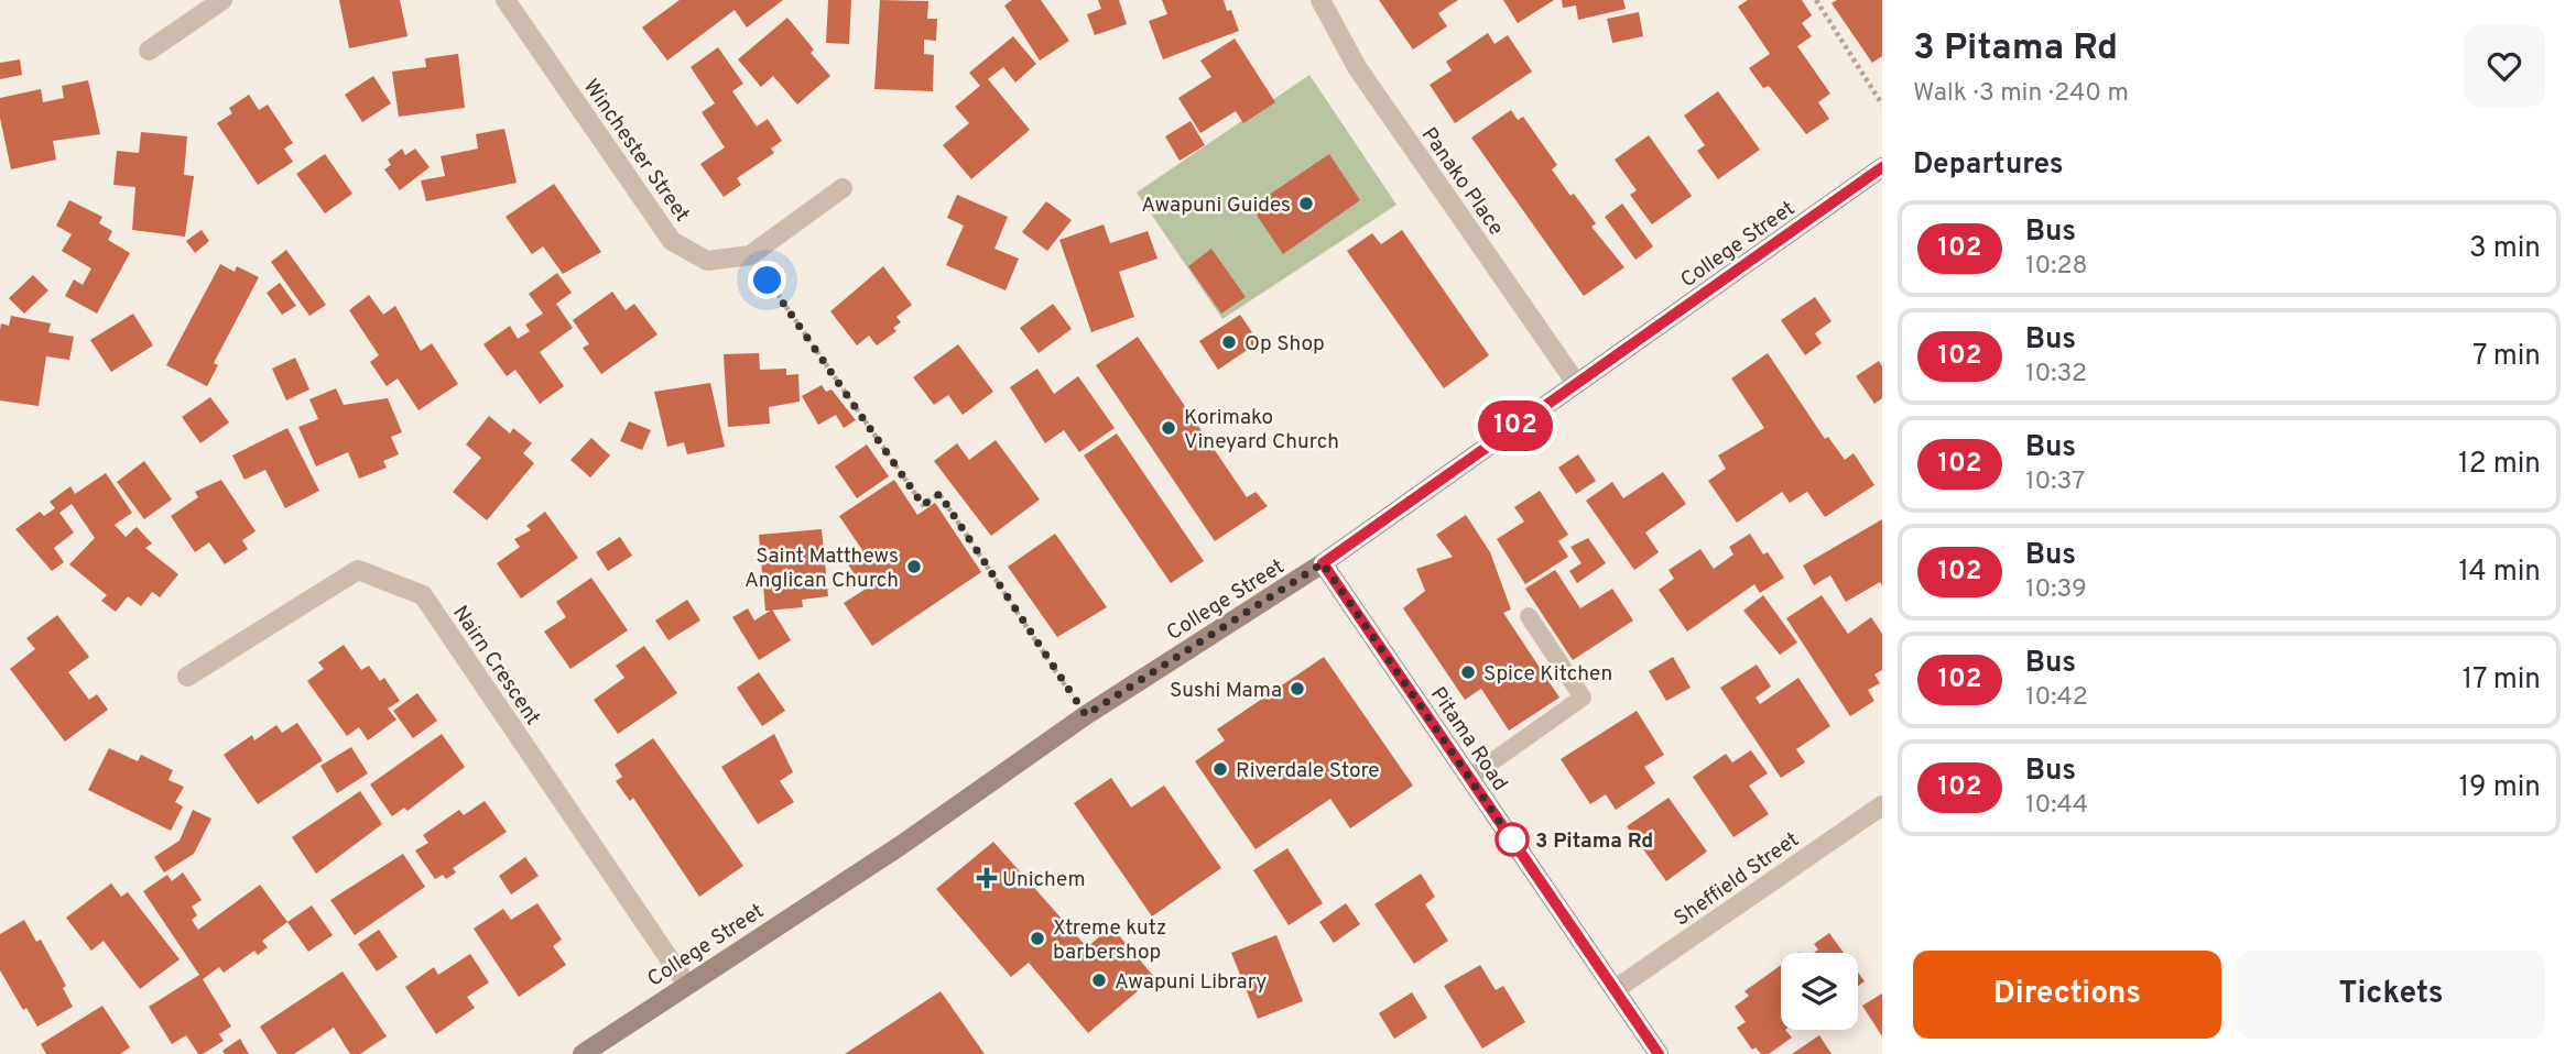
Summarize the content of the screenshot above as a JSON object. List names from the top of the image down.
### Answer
{
  "streets": {
    "main road": ["College Street", "Pitama Road"],
    "street": [
      "Winchester Street",
      "Panako Place",
      "Nairn Crescent",
      "Sheffield Street"
    ]
  },
  "crossings": [
    ["Panako Place", "College Street"],
    ["College Street", "Nairn Crescent"],
    ["College Street", "Pitama Road"],
    ["Pitama Road", "Sheffield Street"]
  ],
  "places": {
    "other": [
      "Awapuni Guides",
      "Op Shop",
      "Korimako Vineyard Church",
      "Saint Matthews Anglican Church",
      "Spice Kitchen",
      "Sushi Mama",
      "Riverdale Store",
      "3 Pitama Rd",
      "Xtreme kutz barbershop",
      "Awapuni Library"
    ],
    "health": ["Unichem"]
  },
  "lines": ["bus line 102"],
  "page": {
    "on_map": "102",
    "heading": [
      ["3 Pitama Rd", "Walk · 3 min · 240 m"],
      "Departures"
    ],
    "list": [
      {
        "mark": "102",
        "name": "Bus",
        "note": "10:28",
        "value": "3 min"
      },
      {
        "mark": "102",
        "name": "Bus",
        "note": "10:32",
        "value": "7 min"
      },
      {
        "mark": "102",
        "name": "Bus",
        "note": "10:37",
        "value": "12 min"
      },
      {
        "mark": "102",
        "name": "Bus",
        "note": "10:39",
        "value": "14 min"
      },
      {
        "mark": "102",
        "name": "Bus",
        "note": "10:42",
        "value": "17 min"
      },
      {
        "mark": "102",
        "name": "Bus",
        "note": "10:44",
        "value": "19 min"
      }
    ],
    "buttons": ["Directions", "Tickets"]
  }
}
